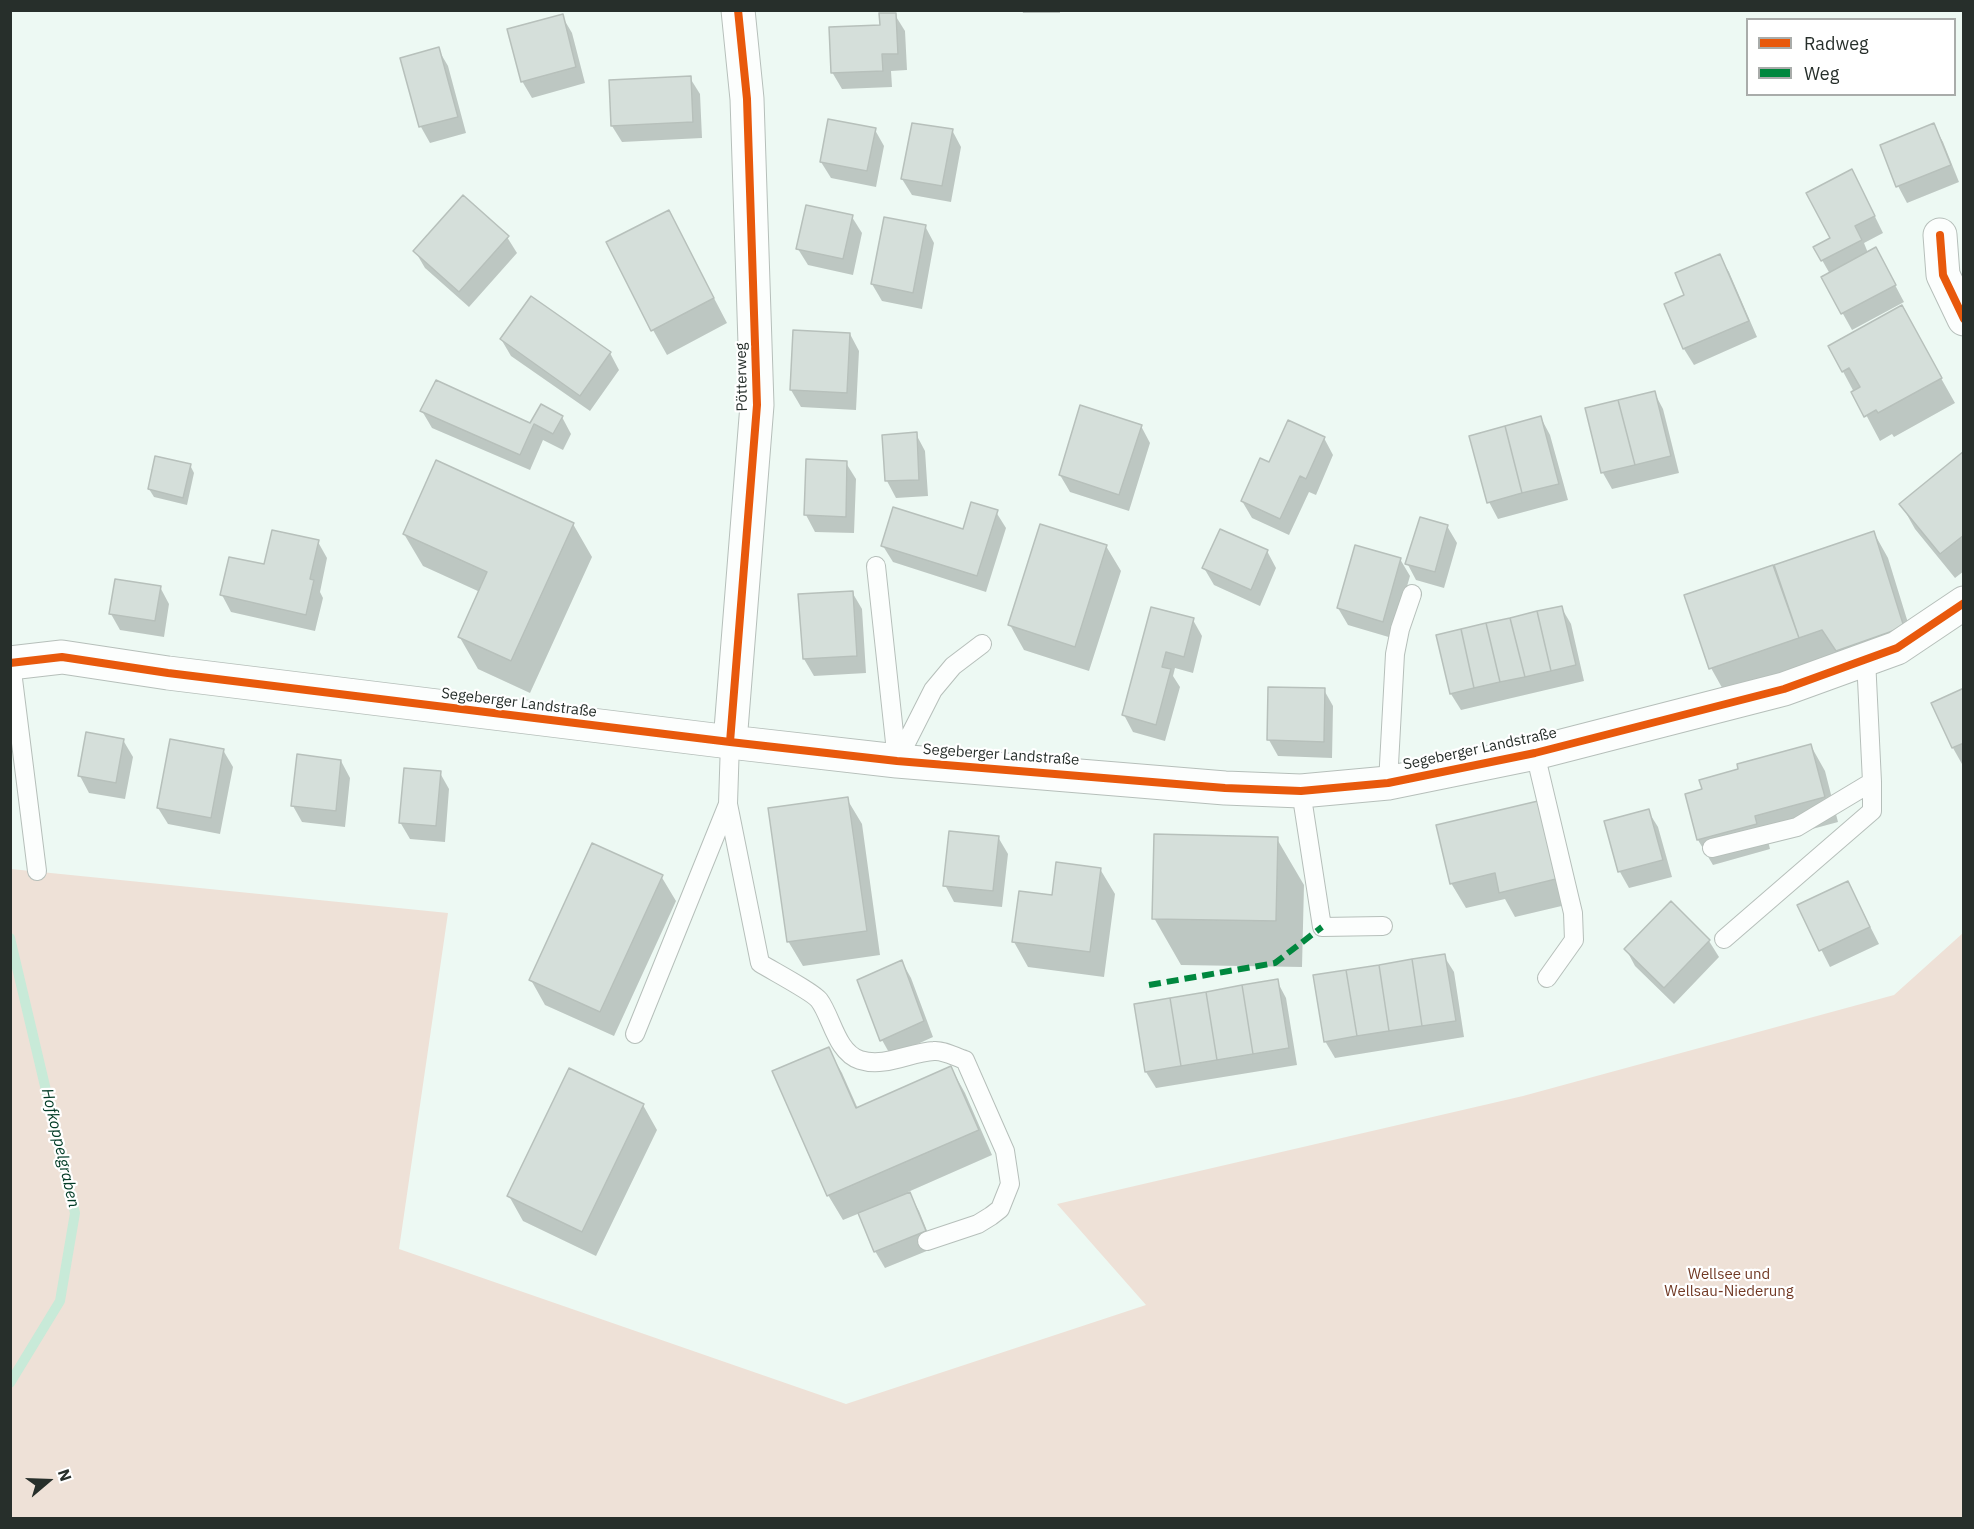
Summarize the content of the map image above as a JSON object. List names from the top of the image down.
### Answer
{
  "streets": {
    "street": ["Pötterweg", "Segeberger Landstraße"]
  },
  "crossings": [
    ["Pötterweg", "Segeberger Landstraße"]
  ],
  "water": ["Hofkoppelgraben"],
  "parks": ["Wellsee und Wellsau-Niederung"],
  "legend": ["Radweg", "Weg"],
  "north": "right"
}
